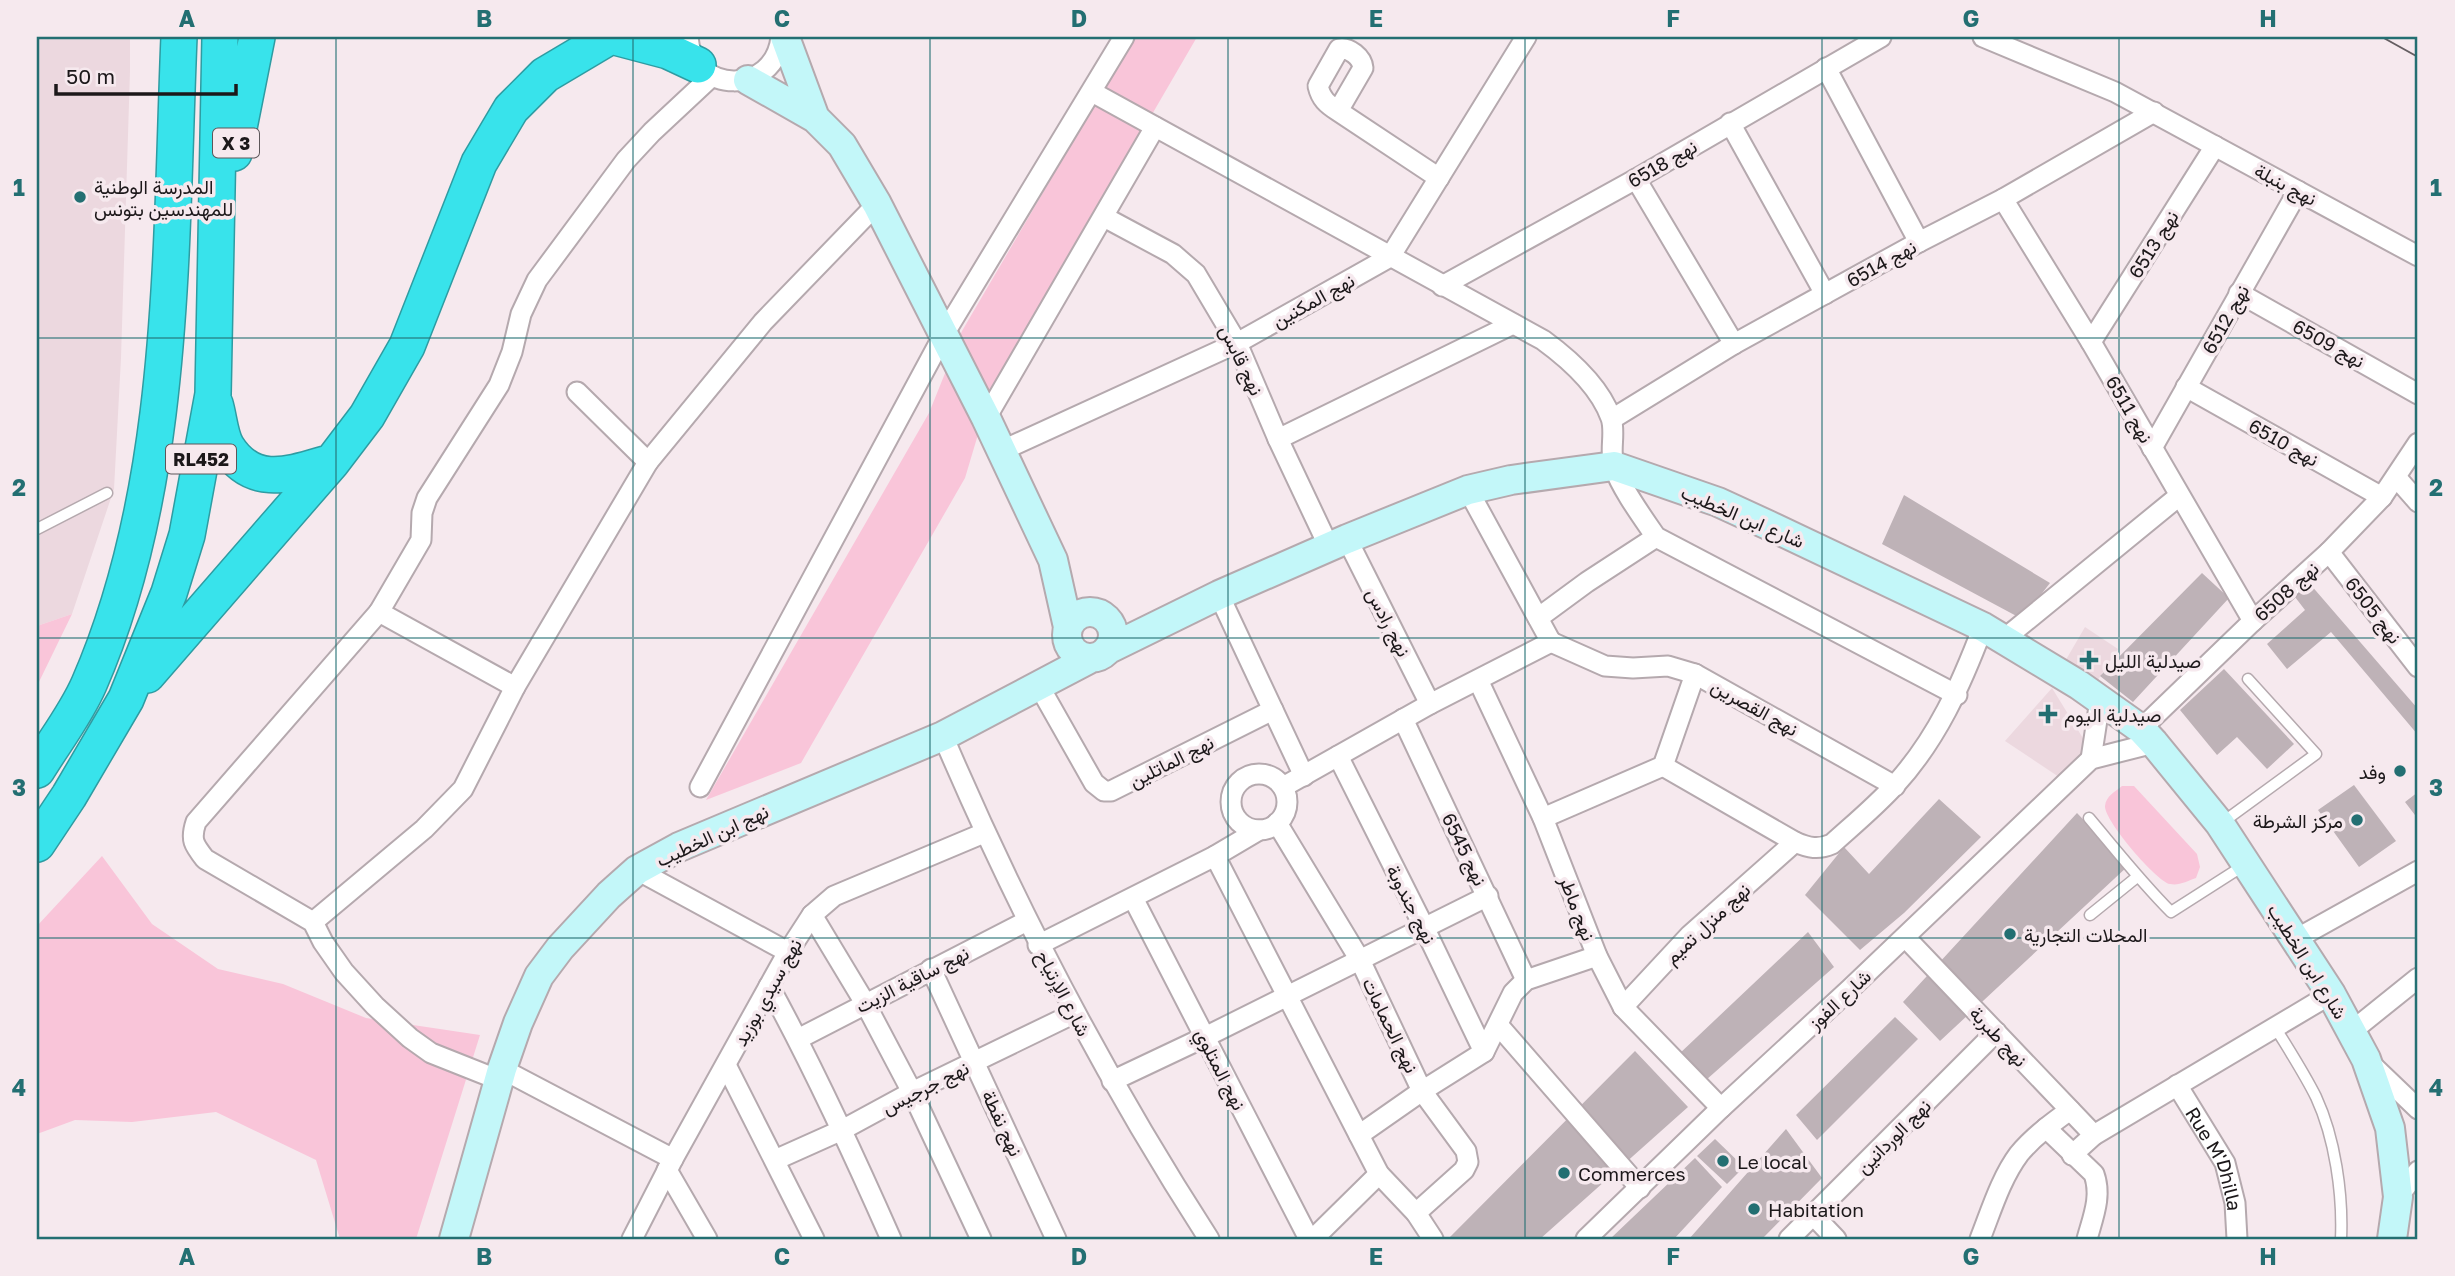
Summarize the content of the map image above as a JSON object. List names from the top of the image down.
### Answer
{
  "streets": {
    "highway": ["X 3", "RL452"],
    "street": [
      "نهج 6518",
      "نهج بنبلة",
      "نهج 6513",
      "نهج 6514",
      "نهج المكنين",
      "نهج 6512",
      "نهج 6509",
      "نهج قابس",
      "نهج 6511",
      "نهج 6510",
      "شارع ابن الخطيب",
      "نهج 6508",
      "نهج 6505",
      "نهج رادس",
      "نهج القصرين",
      "نهج الماتلين",
      "نهج ابن الخطيب",
      "نهج 6545",
      "نهج جندوبة",
      "نهج ماطر",
      "نهج منزل تميم",
      "نهج ساقية الزيت",
      "نهج سيدي بوزيد",
      "شارع الإرتياح",
      "شارع الفوز",
      "نهج الحمامات",
      "نهج طبربة",
      "نهج المتلوي",
      "نهج جرجيس",
      "نهج نفطة",
      "نهج الوردانين",
      "Rue M'Dhilla"
    ]
  },
  "crossings": [
    ["X 3", "RL452"],
    ["نهج بنبلة", "نهج 6513"],
    ["نهج بنبلة", "نهج 6514"],
    ["نهج بنبلة", "نهج 6512"],
    ["نهج 6513", "نهج 6511"],
    ["نهج 6514", "نهج 6511"],
    ["نهج المكنين", "نهج قابس"],
    ["نهج 6512", "نهج 6509"],
    ["نهج 6512", "نهج 6511"],
    ["نهج 6512", "نهج 6510"],
    ["نهج قابس", "شارع ابن الخطيب"],
    ["نهج قابس", "نهج رادس"],
    ["نهج 6511", "نهج 6508"],
    ["نهج 6510", "نهج 6508"],
    ["شارع ابن الخطيب", "نهج 6508"],
    ["شارع ابن الخطيب", "نهج رادس"],
    ["شارع ابن الخطيب", "نهج ابن الخطيب"],
    ["شارع ابن الخطيب", "شارع الفوز"],
    ["نهج 6508", "نهج 6505"],
    ["نهج 6508", "شارع الفوز"],
    ["نهج الماتلين", "نهج ابن الخطيب"],
    ["نهج ابن الخطيب", "شارع الإرتياح"],
    ["نهج ماطر", "نهج منزل تميم"],
    ["نهج ماطر", "شارع الفوز"],
    ["نهج ساقية الزيت", "شارع الإرتياح"],
    ["نهج ساقية الزيت", "نهج نفطة"],
    ["نهج سيدي بوزيد", "شارع الإرتياح"],
    ["شارع الإرتياح", "نهج جرجيس"],
    ["شارع الفوز", "نهج طبربة"],
    ["نهج طبربة", "نهج الوردانين"],
    ["نهج جرجيس", "نهج نفطة"]
  ],
  "places": {
    "other": [
      "المدرسة الوطنية للمهندسين بتونس",
      "وفد",
      "مركز الشرطة",
      "المحلات التجارية",
      "Le local",
      "Commerces",
      "Habitation"
    ],
    "health": ["صيدلية الليل", "صيدلية اليوم"]
  },
  "scale_bar": "50 m",
  "grid": {
    "columns": [
      "A",
      "B",
      "C",
      "D",
      "E",
      "F",
      "G",
      "H"
    ],
    "rows": [
      "1",
      "2",
      "3",
      "4"
    ]
  }
}
